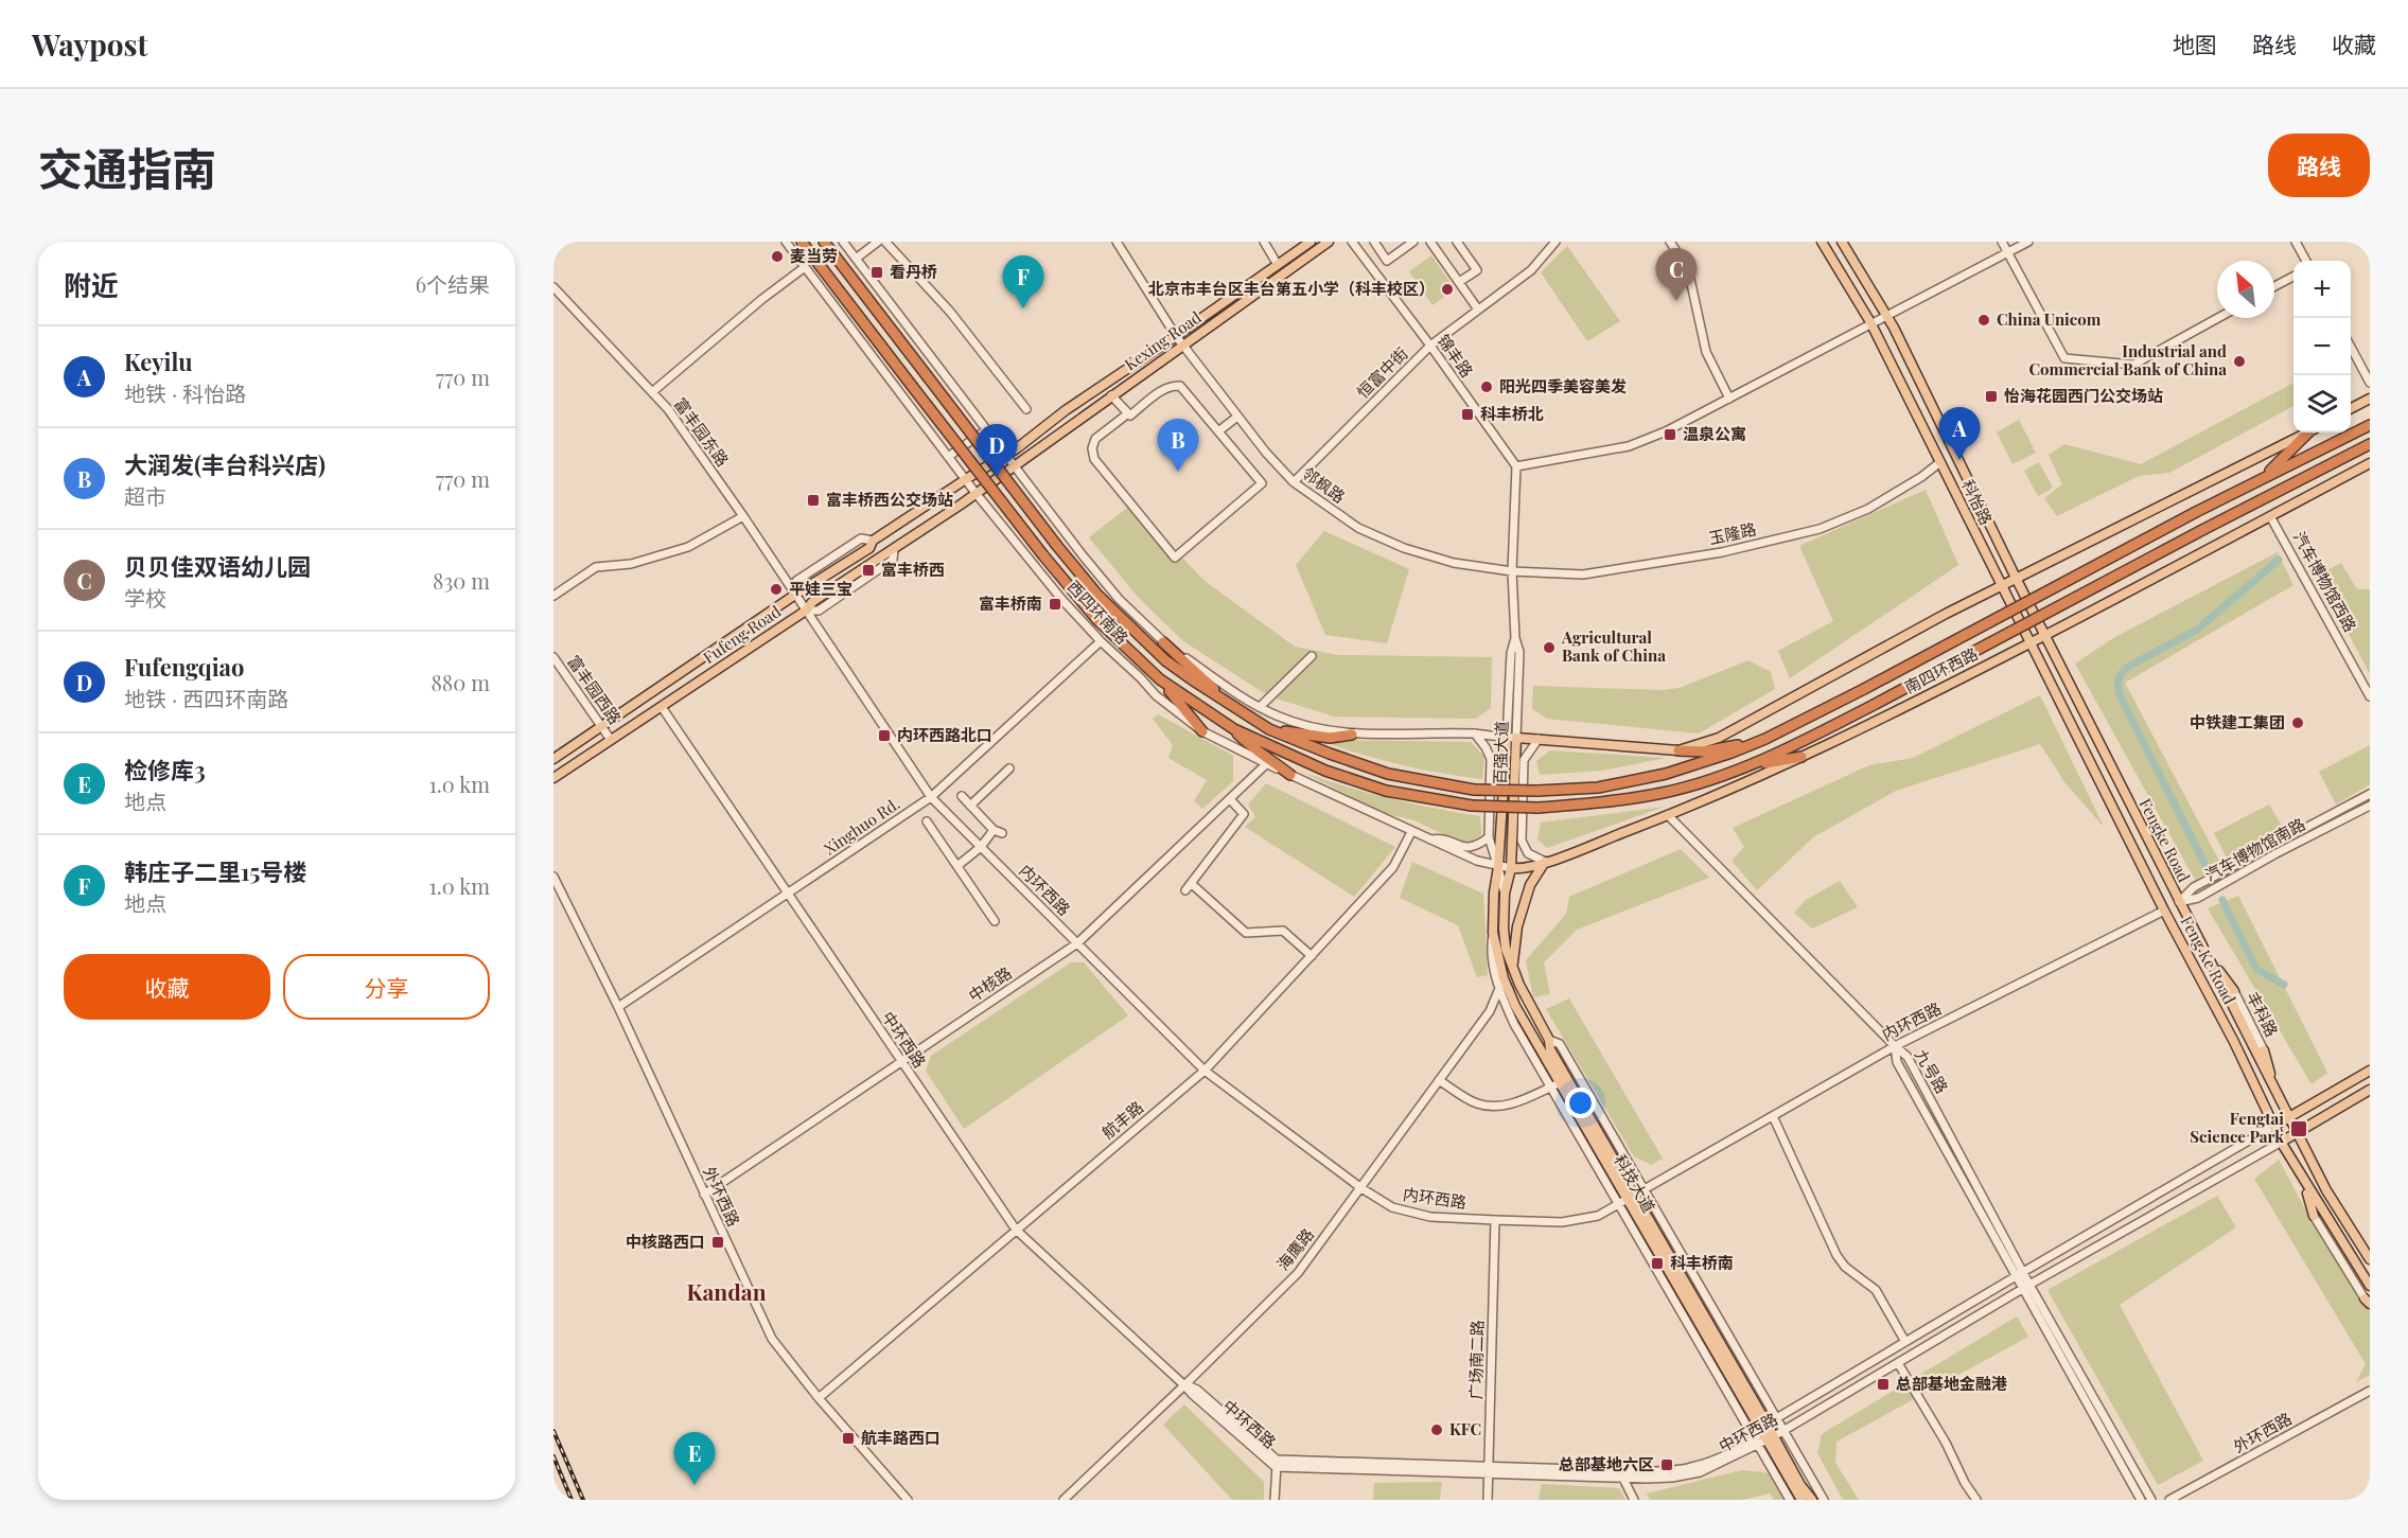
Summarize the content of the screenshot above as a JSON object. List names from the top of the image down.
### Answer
{
  "streets": {
    "highway": ["西四环南路"],
    "main road": [
      "Kexing Road",
      "科怡路",
      "Fufeng Road",
      "南四环西路",
      "百强大道",
      "Fengke Road",
      "Feng Ke Road",
      "科技大道"
    ],
    "street": [
      "锦丰路",
      "恒富中街",
      "富丰园东路",
      "邻枫路",
      "玉隆路",
      "汽车博物馆西路",
      "富丰园西路",
      "Xinghuo Rd.",
      "汽车博物馆南路",
      "内环西路",
      "中核路",
      "丰科路",
      "中环西路",
      "九号路",
      "航丰路",
      "外环西路",
      "海鹰路",
      "广场南二路"
    ]
  },
  "crossings": [
    ["Kexing Road", "邻枫路"],
    ["Kexing Road", "西四环南路"],
    ["Kexing Road", "Fufeng Road"],
    ["锦丰路", "恒富中街"],
    ["恒富中街", "邻枫路"],
    ["富丰园东路", "Fufeng Road"],
    ["富丰园东路", "内环西路"],
    ["邻枫路", "玉隆路"],
    ["邻枫路", "百强大道"],
    ["科怡路", "玉隆路"],
    ["科怡路", "南四环西路"],
    ["科怡路", "Fengke Road"],
    ["科怡路", "Feng Ke Road"],
    ["玉隆路", "百强大道"],
    ["汽车博物馆西路", "南四环西路"],
    ["西四环南路", "Fufeng Road"],
    ["西四环南路", "南四环西路"],
    ["西四环南路", "百强大道"],
    ["西四环南路", "Xinghuo Rd."],
    ["西四环南路", "中核路"],
    ["西四环南路", "航丰路"],
    ["西四环南路", "科技大道"],
    ["Fufeng Road", "富丰园西路"],
    ["Fufeng Road", "内环西路"],
    ["Fufeng Road", "中环西路"],
    ["南四环西路", "百强大道"],
    ["南四环西路", "Fengke Road"],
    ["南四环西路", "Feng Ke Road"],
    ["南四环西路", "科技大道"],
    ["百强大道", "科技大道"],
    ["Xinghuo Rd.", "内环西路"],
    ["Xinghuo Rd.", "中环西路"],
    ["Xinghuo Rd.", "外环西路"],
    ["Fengke Road", "汽车博物馆南路"],
    ["内环西路", "Feng Ke Road"],
    ["内环西路", "中核路"],
    ["内环西路", "九号路"],
    ["内环西路", "航丰路"],
    ["内环西路", "科技大道"],
    ["内环西路", "海鹰路"],
    ["内环西路", "广场南二路"],
    ["Feng Ke Road", "中环西路"],
    ["中核路", "中环西路"],
    ["中核路", "外环西路"],
    ["中环西路", "九号路"],
    ["中环西路", "航丰路"],
    ["中环西路", "科技大道"],
    ["中环西路", "海鹰路"],
    ["中环西路", "广场南二路"],
    ["航丰路", "外环西路"],
    ["科技大道", "海鹰路"]
  ],
  "districts": ["Kandan"],
  "places": {
    "other": [
      "麦当劳",
      "北京市丰台区丰台第五小学（科丰校区）",
      "China Unicom",
      "Industrial and Commercial Bank of China",
      "阳光四季美容美发",
      "平娃三宝",
      "Agricultural Bank of China",
      "中铁建工集团",
      "KFC"
    ],
    "transit": [
      "看丹桥",
      "怡海花园西门公交场站",
      "科丰桥北",
      "温泉公寓",
      "富丰桥西公交场站",
      "富丰桥西",
      "富丰桥南",
      "内环西路北口",
      "Fengtai Science Park",
      "中核路西口",
      "科丰桥南",
      "总部基地金融港",
      "航丰路西口",
      "总部基地六区"
    ]
  },
  "north": "top left",
  "page": {
    "header": "Waypost",
    "nav": ["地图", "路线", "收藏"],
    "title": "交通指南",
    "buttons": [
      "路线",
      ["收藏", "分享"]
    ],
    "heading": ["附近", "6个结果"],
    "pins": [
      "C",
      "F",
      "A",
      "B",
      "D",
      "E"
    ],
    "map_buttons": ["+", "−"],
    "list": [
      {
        "mark": "A",
        "name": "Keyilu",
        "note": "地铁 · 科怡路",
        "value": "770 m"
      },
      {
        "mark": "B",
        "name": "大润发(丰台科兴店)",
        "note": "超市",
        "value": "770 m"
      },
      {
        "mark": "C",
        "name": "贝贝佳双语幼儿园",
        "note": "学校",
        "value": "830 m"
      },
      {
        "mark": "D",
        "name": "Fufengqiao",
        "note": "地铁 · 西四环南路",
        "value": "880 m"
      },
      {
        "mark": "E",
        "name": "检修库3",
        "note": "地点",
        "value": "1.0 km"
      },
      {
        "mark": "F",
        "name": "韩庄子二里15号楼",
        "note": "地点",
        "value": "1.0 km"
      }
    ]
  }
}
